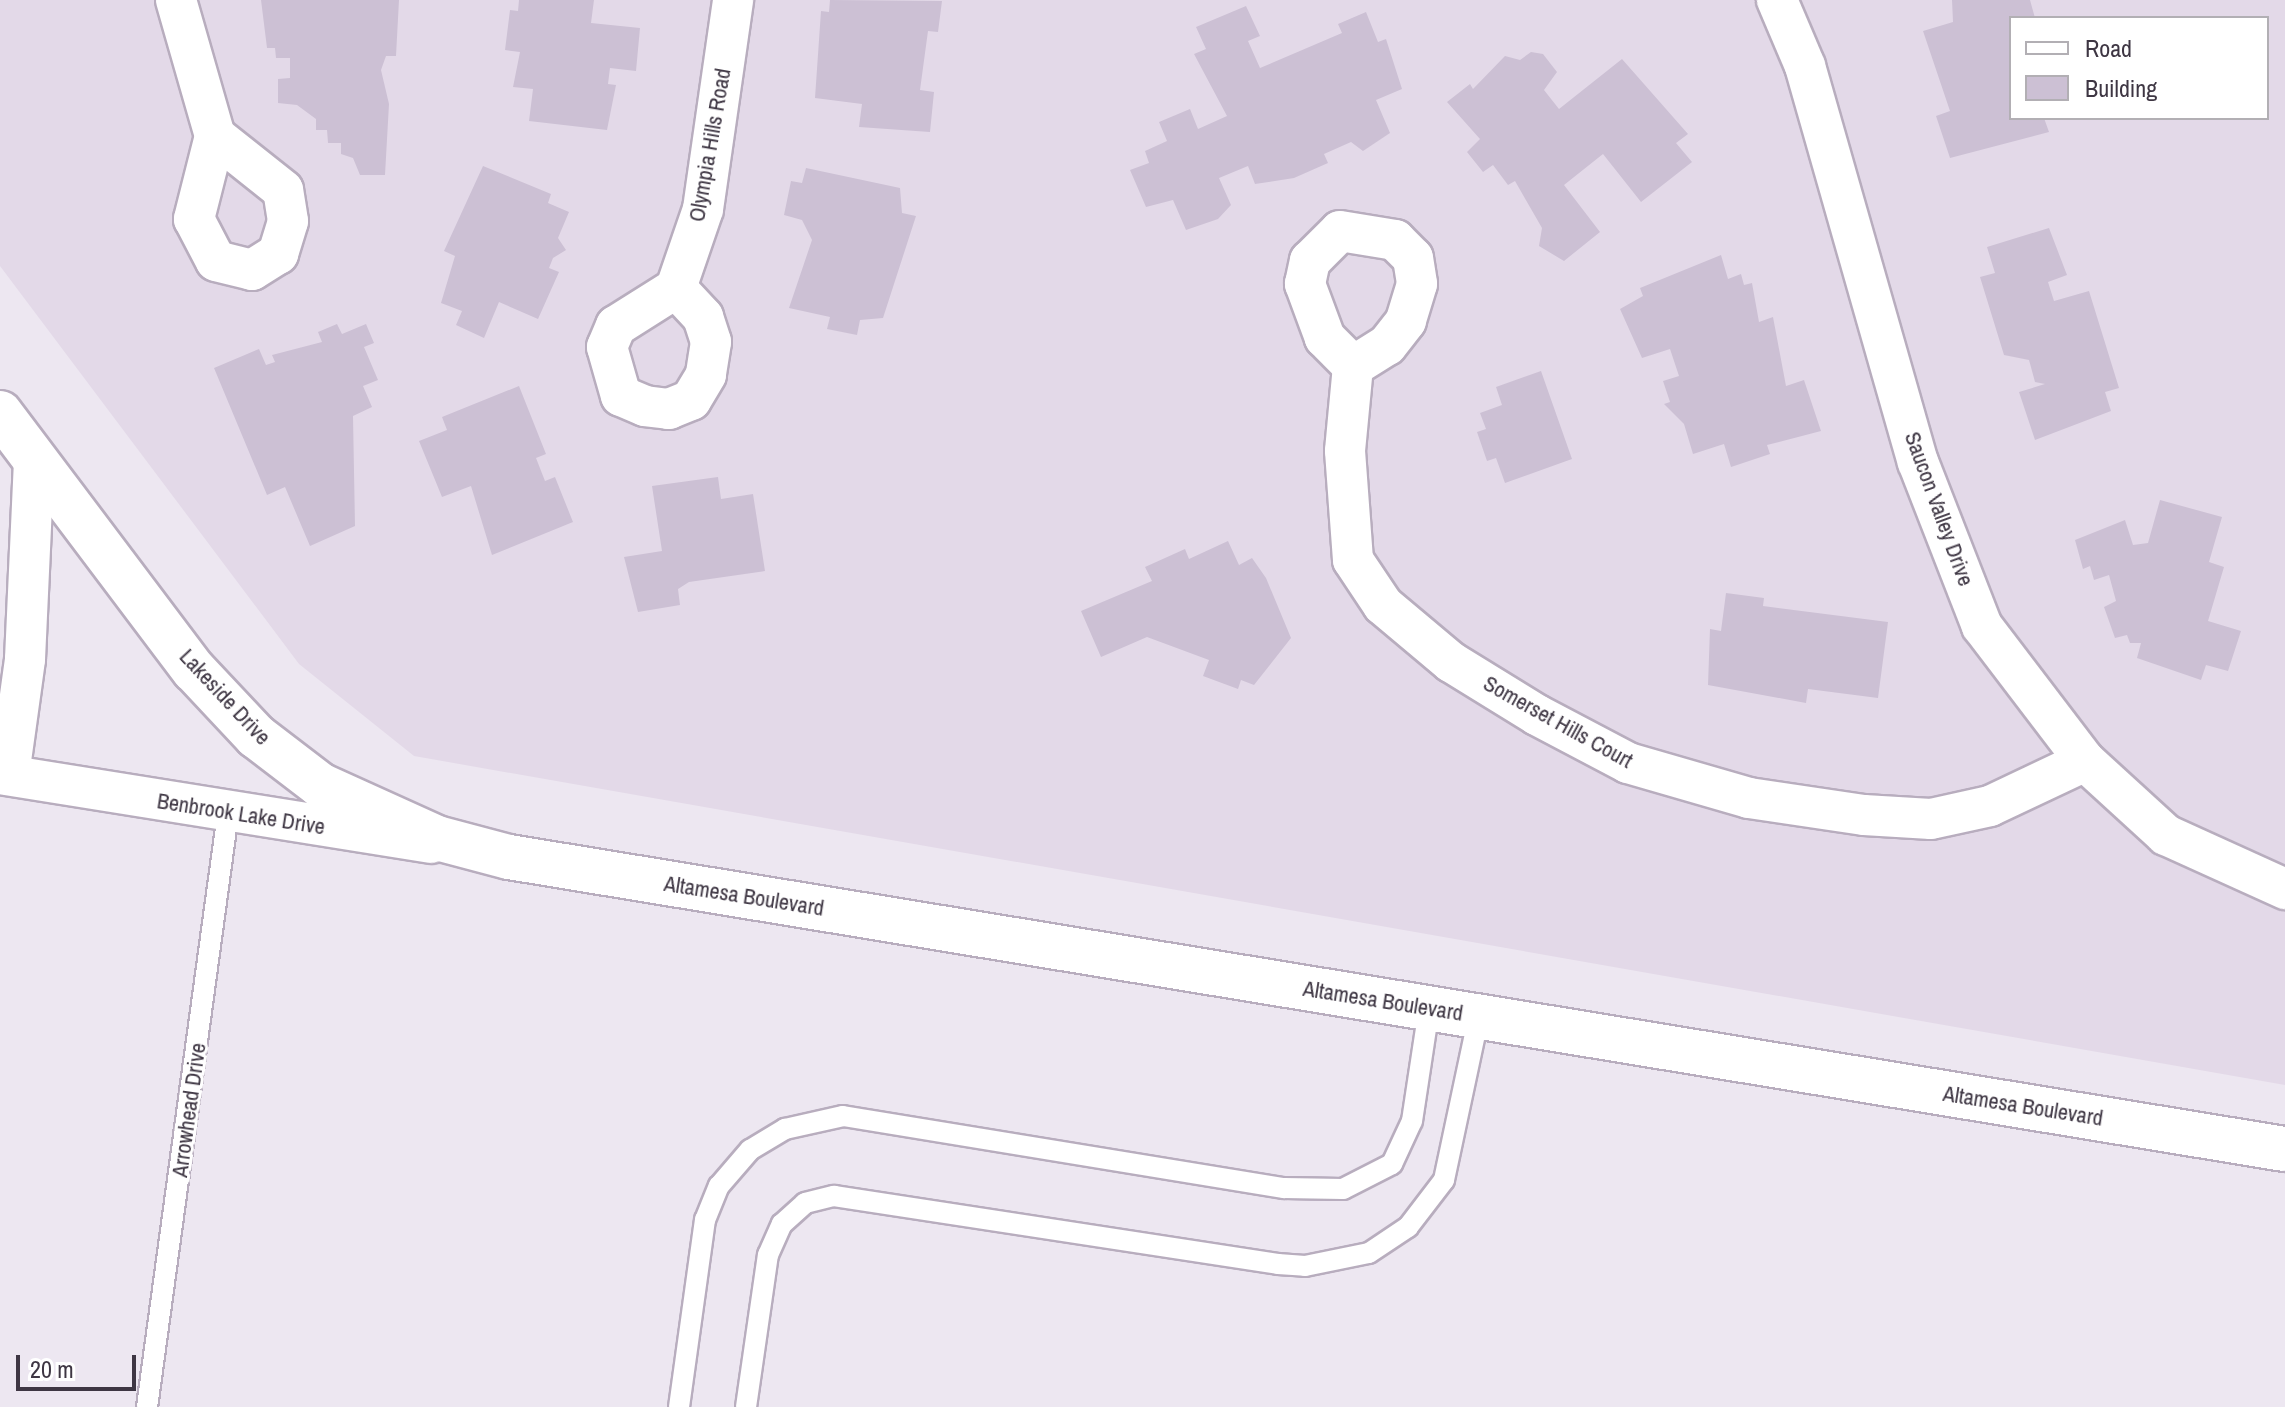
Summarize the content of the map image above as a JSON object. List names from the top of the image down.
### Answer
{
  "streets": {
    "street": [
      "Olympia Hills Road",
      "Saucon Valley Drive",
      "Lakeside Drive",
      "Somerset Hills Court",
      "Benbrook Lake Drive",
      "Altamesa Boulevard"
    ],
    "lane": ["Arrowhead Drive"]
  },
  "crossings": [
    ["Saucon Valley Drive", "Somerset Hills Court"],
    ["Lakeside Drive", "Benbrook Lake Drive"],
    ["Lakeside Drive", "Altamesa Boulevard"],
    ["Benbrook Lake Drive", "Altamesa Boulevard"],
    ["Benbrook Lake Drive", "Arrowhead Drive"]
  ],
  "legend": ["Road", "Building"],
  "scale_bar": "20 m"
}
